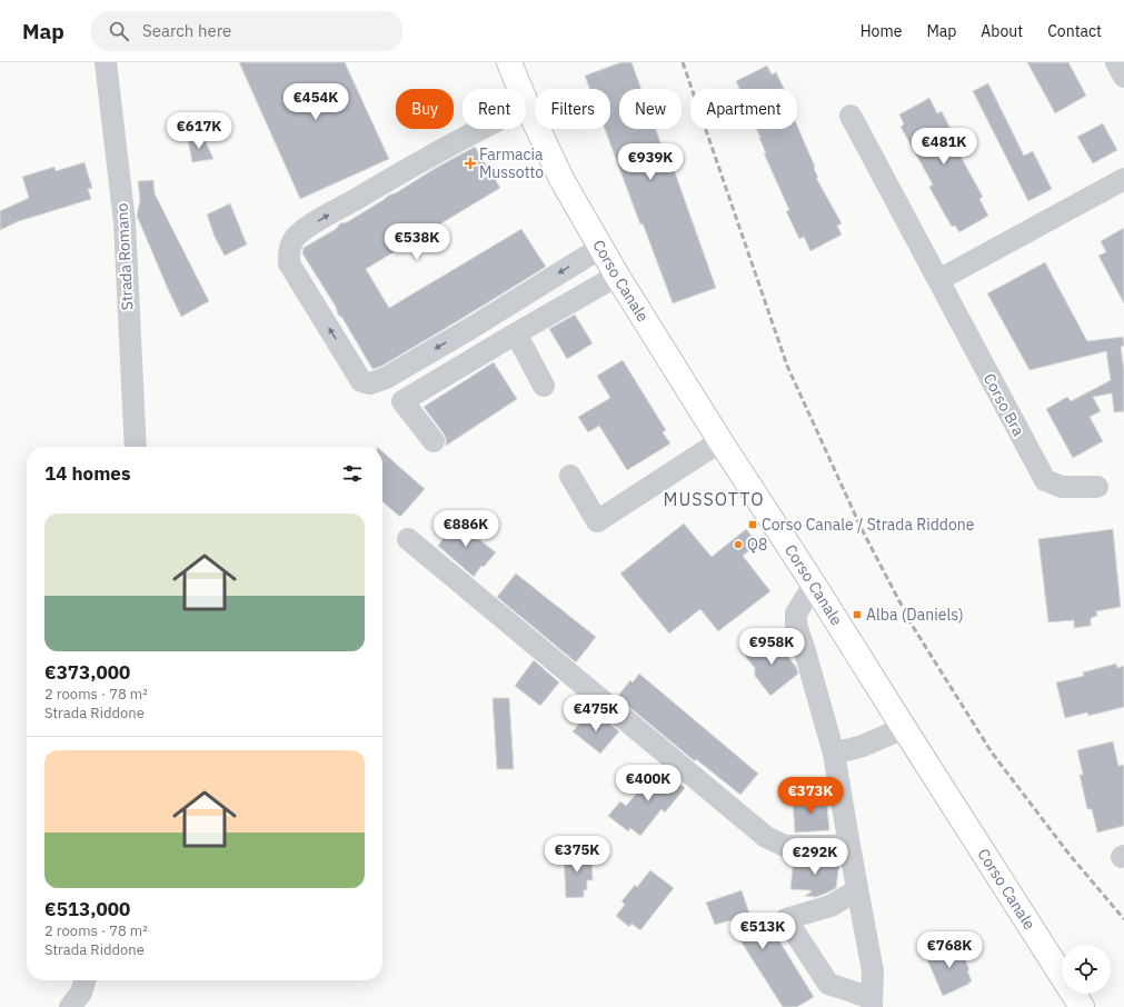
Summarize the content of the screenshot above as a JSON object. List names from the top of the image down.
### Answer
{
  "streets": {
    "main road": ["Corso Canale"],
    "street": ["Strada Romano", "Corso Bra"]
  },
  "districts": ["MUSSOTTO"],
  "places": {
    "health": ["Farmacia Mussotto"],
    "transit": ["Corso Canale / Strada Riddone", "Alba (Daniels)"],
    "other": ["Q8"]
  },
  "page": {
    "header": "Map",
    "search": "Search here",
    "nav": [
      "Home",
      "Map",
      "About",
      "Contact"
    ],
    "price": [
      "€454K",
      "€617K",
      "€481K",
      "€939K",
      "€538K",
      "€886K",
      "€958K",
      "€475K",
      "€400K",
      "€373K",
      "€375K",
      "€292K",
      "€513K",
      "€768K"
    ],
    "chip": [
      "Buy",
      "Rent",
      "Filters",
      "New",
      "Apartment"
    ],
    "heading": "14 homes",
    "list": [
      {
        "name": "€373,000",
        "note": "2 rooms · 78 m² · Strada Riddone"
      },
      {
        "name": "€513,000",
        "note": "2 rooms · 78 m² · Strada Riddone"
      }
    ]
  }
}
